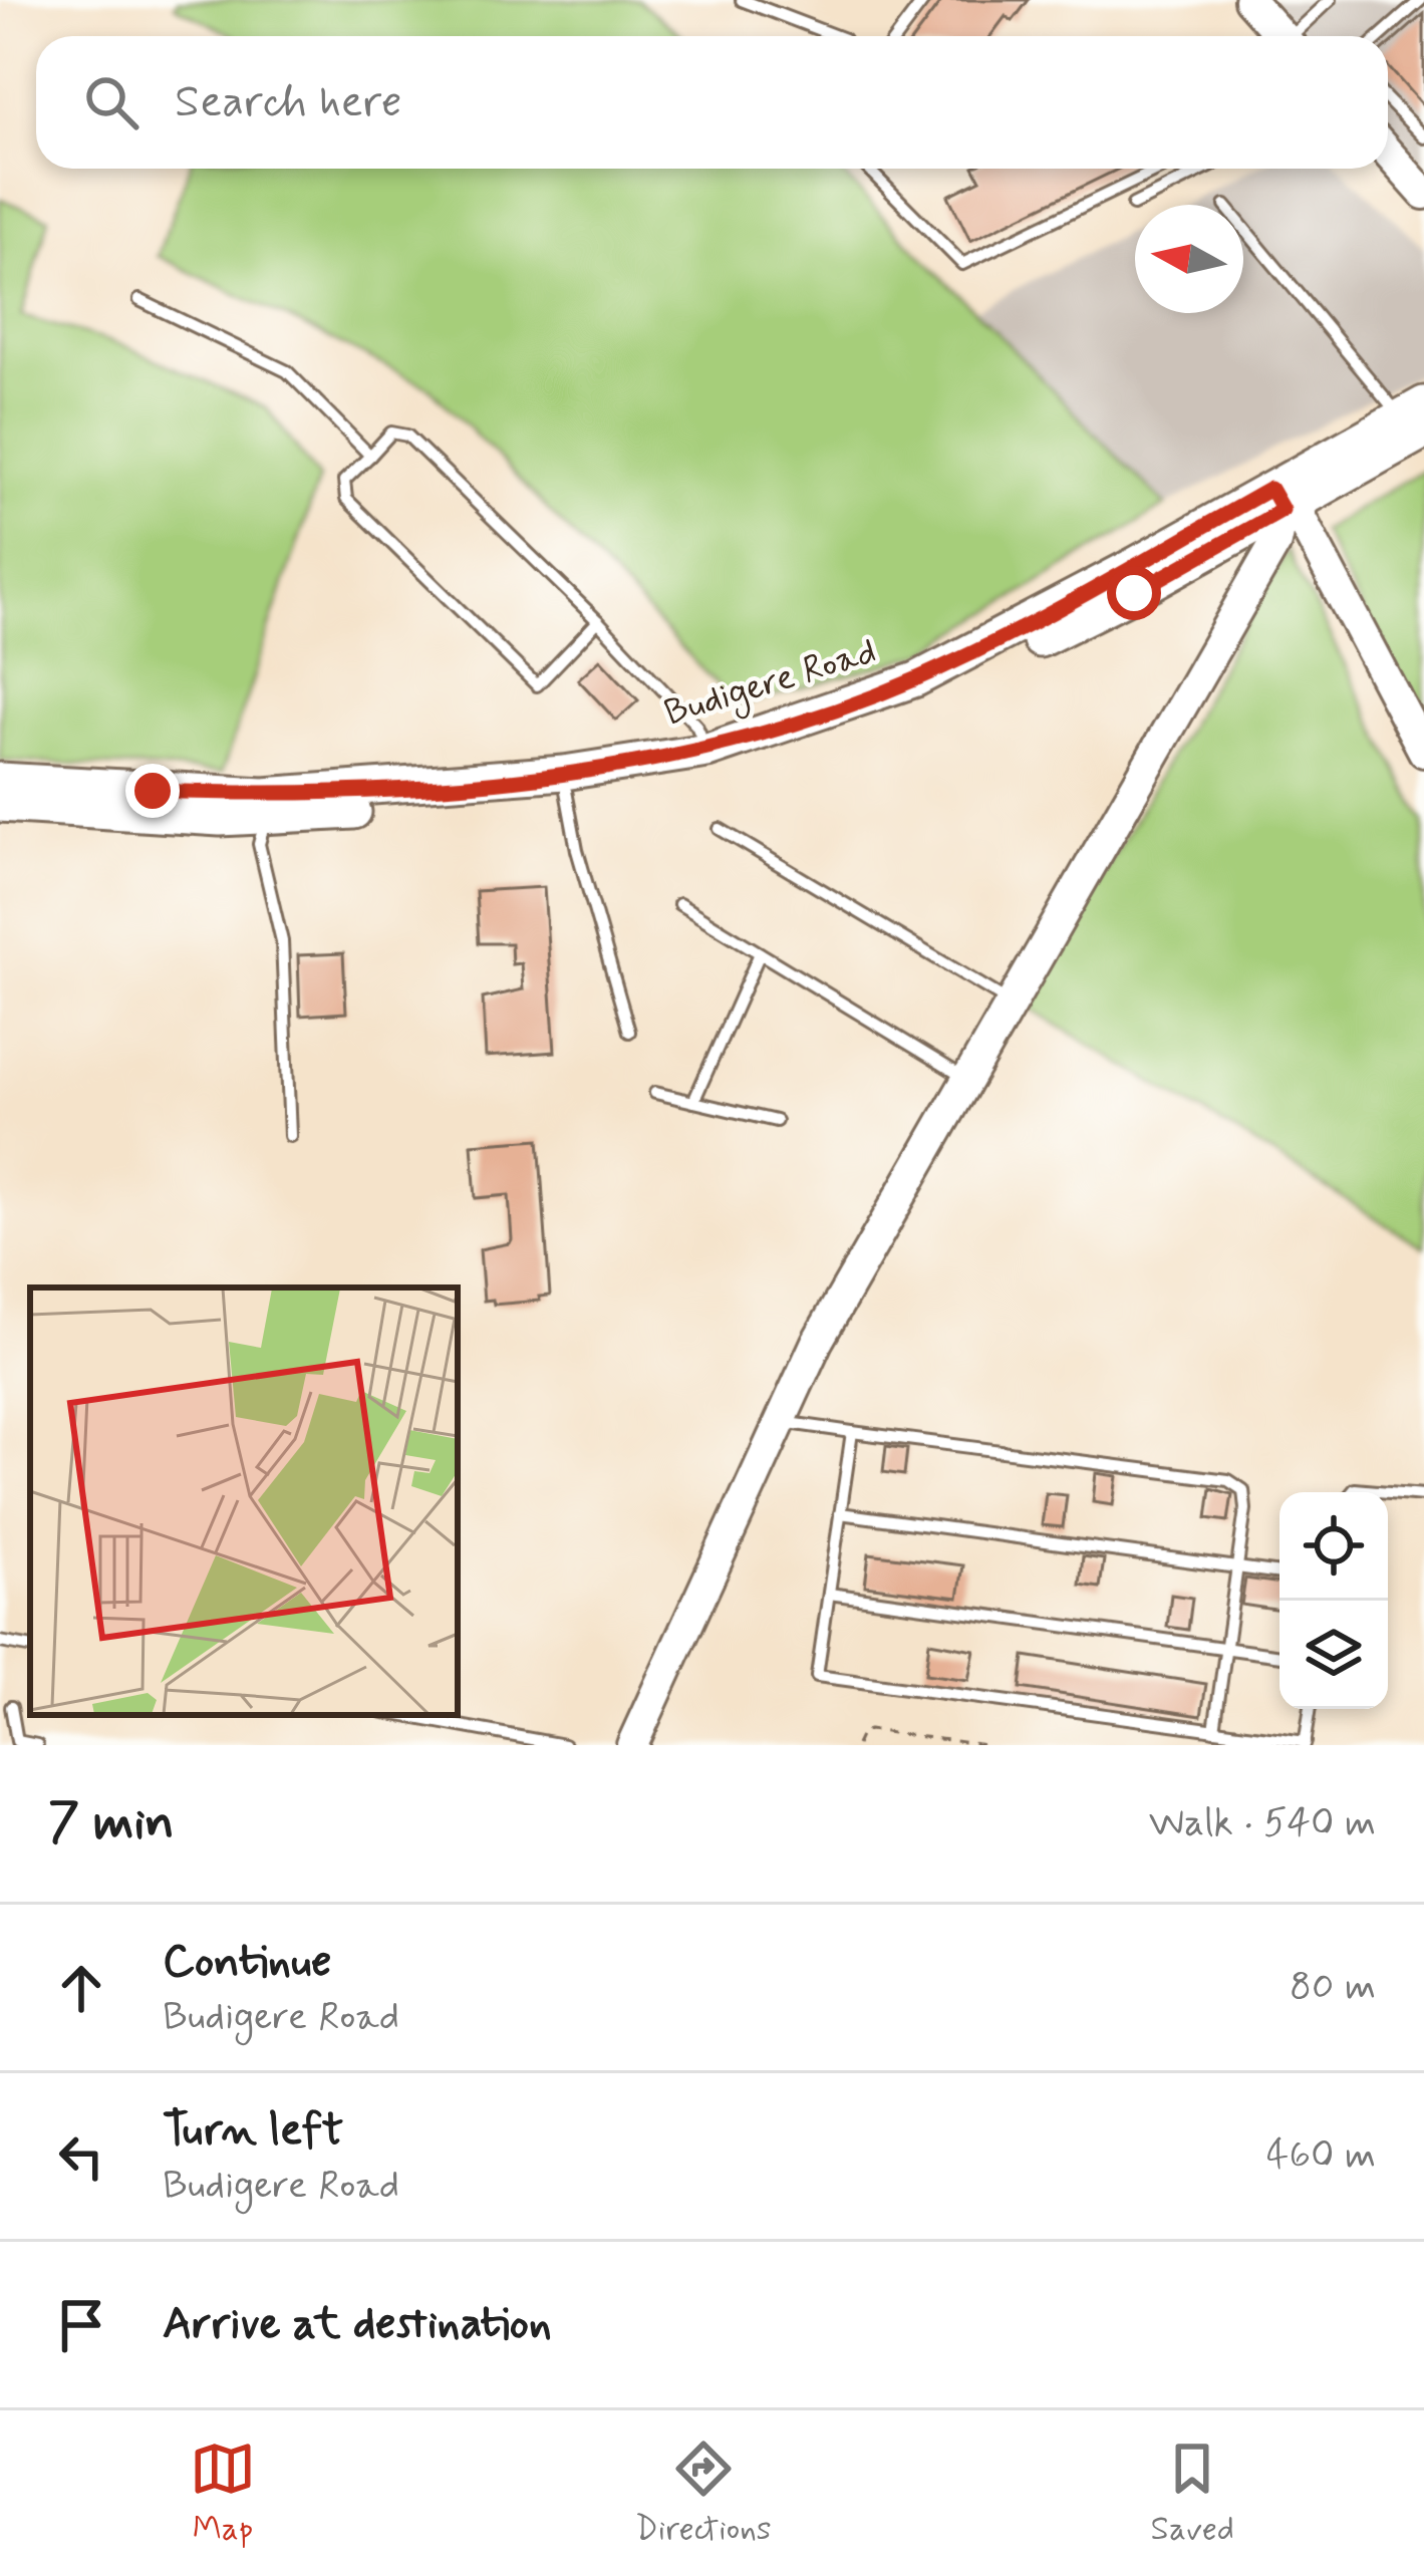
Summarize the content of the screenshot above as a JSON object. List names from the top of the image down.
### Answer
{
  "streets": {
    "main road": ["Budigere Road"]
  },
  "north": "left",
  "page": {
    "search": "Search here",
    "heading": ["7 min", "Walk · 540 m"],
    "list": [
      ["Continue", "Budigere Road", "80 m"],
      ["Turn left", "Budigere Road", "460 m"],
      "Arrive at destination"
    ],
    "nav": ["Map", "Directions", "Saved"]
  }
}
